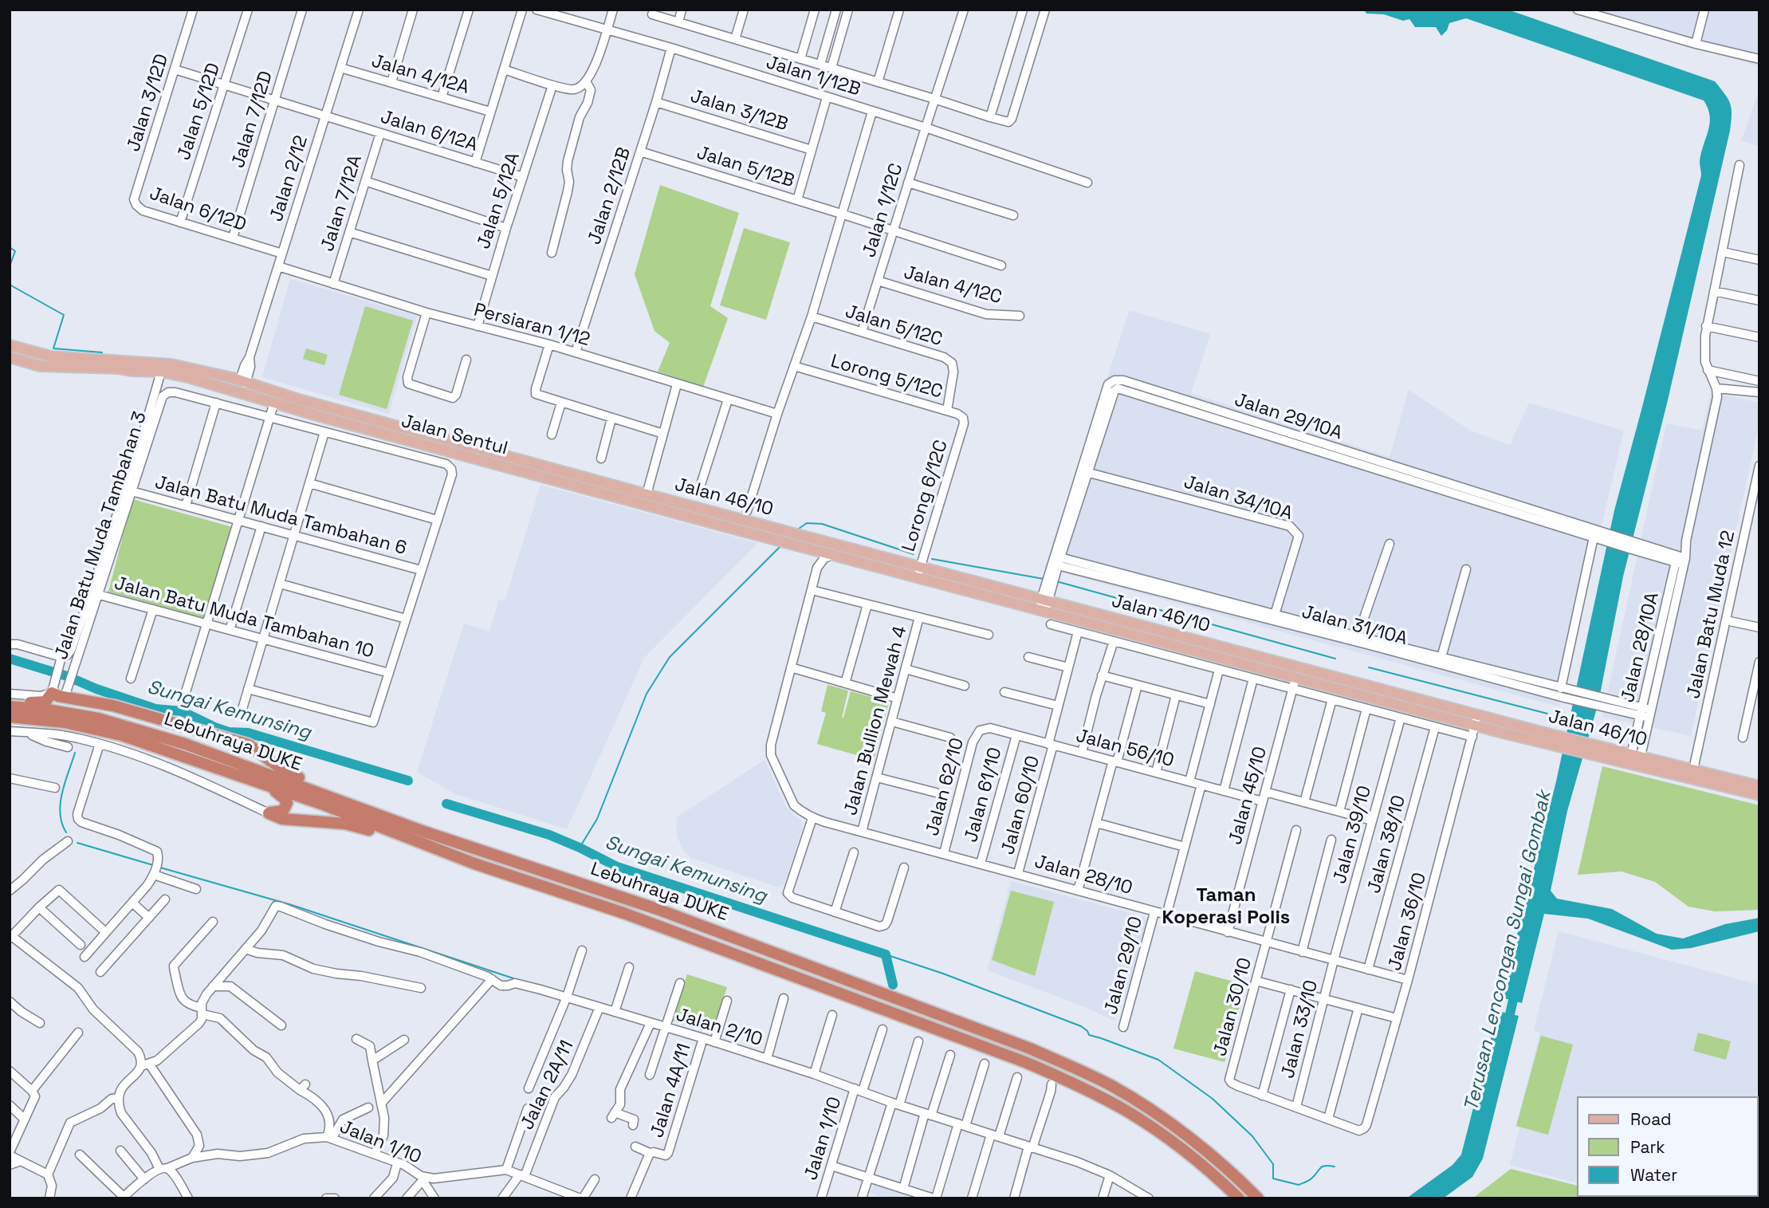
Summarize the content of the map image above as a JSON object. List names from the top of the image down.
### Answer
{
  "streets": {
    "highway": ["Lebuhraya DUKE"],
    "main road": ["Jalan Sentul", "Jalan 46/10"],
    "street": [
      "Jalan 4/12A",
      "Jalan 1/12B",
      "Jalan 3/12D",
      "Jalan 3/12B",
      "Jalan 5/12D",
      "Jalan 7/12D",
      "Jalan 6/12A",
      "Jalan 5/12B",
      "Jalan 2/12",
      "Jalan 2/12B",
      "Jalan 5/12A",
      "Jalan 7/12A",
      "Jalan 6/12D",
      "Jalan 1/12C",
      "Jalan 4/12C",
      "Persiaran 1/12",
      "Jalan 5/12C",
      "Lorong 5/12C",
      "Jalan 29/10A",
      "Lorong 6/12C",
      "Jalan 34/10A",
      "Jalan Batu Muda Tambahan 6",
      "Jalan Batu Muda Tambahan 3",
      "Jalan Batu Muda 12",
      "Jalan Batu Muda Tambahan 10",
      "Jalan 31/10A",
      "Jalan 28/10A",
      "Jalan Bullion Mewah 4",
      "Jalan 56/10",
      "Jalan 62/10",
      "Jalan 61/10",
      "Jalan 45/10",
      "Jalan 60/10",
      "Jalan 39/10",
      "Jalan 38/10",
      "Jalan 28/10",
      "Jalan 36/10",
      "Jalan 29/10",
      "Jalan 30/10",
      "Jalan 2/10",
      "Jalan 33/10",
      "Jalan 2A/11",
      "Jalan 4A/11",
      "Jalan 1/10"
    ]
  },
  "crossings": [
    ["Jalan 4/12A", "Jalan 2/12"],
    ["Jalan 1/12B", "Jalan 2/12B"],
    ["Jalan 1/12B", "Jalan 1/12C"],
    ["Jalan 3/12D", "Jalan 6/12A"],
    ["Jalan 3/12D", "Jalan 6/12D"],
    ["Jalan 3/12B", "Jalan 2/12B"],
    ["Jalan 5/12D", "Jalan 6/12A"],
    ["Jalan 5/12D", "Jalan 6/12D"],
    ["Jalan 7/12D", "Jalan 6/12A"],
    ["Jalan 7/12D", "Jalan 6/12D"],
    ["Jalan 6/12A", "Jalan 2/12"],
    ["Jalan 6/12A", "Jalan 5/12A"],
    ["Jalan 6/12A", "Jalan 7/12A"],
    ["Jalan 5/12B", "Jalan 2/12B"],
    ["Jalan 5/12B", "Jalan 1/12C"],
    ["Jalan 2/12", "Jalan 6/12D"],
    ["Jalan 2/12", "Persiaran 1/12"],
    ["Jalan 2/12B", "Persiaran 1/12"],
    ["Jalan 5/12A", "Persiaran 1/12"],
    ["Jalan 7/12A", "Persiaran 1/12"],
    ["Jalan 1/12C", "Jalan 4/12C"],
    ["Jalan 1/12C", "Jalan 5/12C"],
    ["Jalan 5/12C", "Lorong 5/12C"],
    ["Lorong 5/12C", "Lorong 6/12C"],
    ["Jalan 29/10A", "Jalan 46/10"],
    ["Jalan 29/10A", "Jalan 34/10A"],
    ["Jalan 29/10A", "Jalan 31/10A"],
    ["Jalan 29/10A", "Jalan 28/10A"],
    ["Jalan Sentul", "Jalan 46/10"],
    ["Lorong 6/12C", "Jalan 46/10"],
    ["Jalan 46/10", "Jalan Batu Muda 12"],
    ["Jalan 46/10", "Jalan 28/10A"],
    ["Jalan 46/10", "Jalan 45/10"],
    ["Jalan 46/10", "Jalan 36/10"],
    ["Jalan 34/10A", "Jalan 31/10A"],
    ["Jalan Batu Muda Tambahan 6", "Jalan Batu Muda Tambahan 3"],
    ["Jalan Batu Muda Tambahan 3", "Jalan Batu Muda Tambahan 10"],
    ["Jalan 31/10A", "Jalan 28/10A"],
    ["Jalan Bullion Mewah 4", "Jalan 28/10"],
    ["Jalan 56/10", "Jalan 62/10"],
    ["Jalan 56/10", "Jalan 61/10"],
    ["Jalan 56/10", "Jalan 45/10"],
    ["Jalan 56/10", "Jalan 60/10"],
    ["Jalan 62/10", "Jalan 28/10"],
    ["Jalan 61/10", "Jalan 28/10"],
    ["Jalan 45/10", "Jalan 28/10"],
    ["Jalan 60/10", "Jalan 28/10"],
    ["Jalan 39/10", "Jalan 28/10"],
    ["Jalan 39/10", "Jalan 33/10"],
    ["Jalan 38/10", "Jalan 28/10"],
    ["Jalan 28/10", "Jalan 36/10"],
    ["Jalan 28/10", "Jalan 29/10"],
    ["Jalan 28/10", "Jalan 30/10"],
    ["Jalan 28/10", "Jalan 33/10"],
    ["Jalan 2/10", "Jalan 2A/11"],
    ["Jalan 2/10", "Jalan 4A/11"],
    ["Jalan 2/10", "Jalan 1/10"],
    ["Jalan 2A/11", "Jalan 1/10"]
  ],
  "districts": ["Taman Koperasi Polis"],
  "water": ["Sungai Kemunsing", "Terusan Lencongan Sungai Gombak"],
  "legend": ["Road", "Park", "Water"]
}
